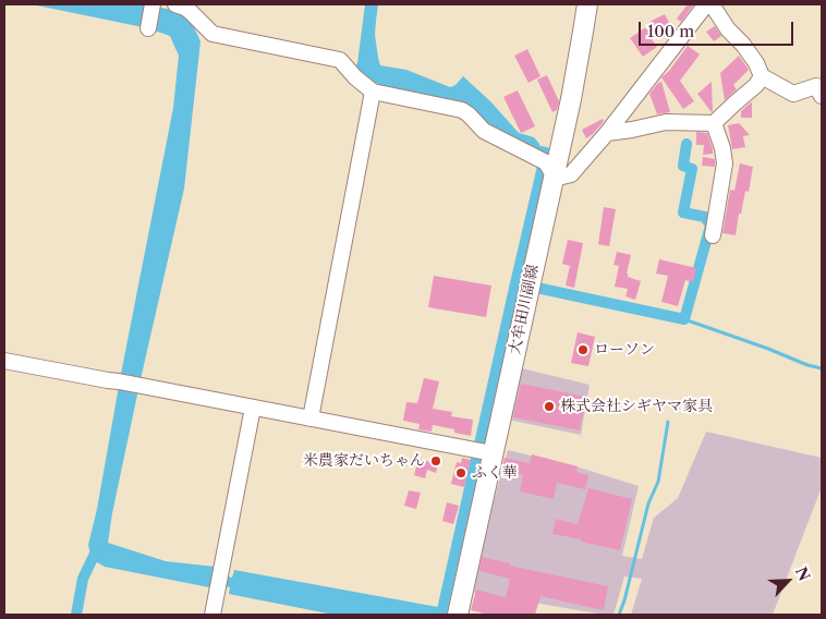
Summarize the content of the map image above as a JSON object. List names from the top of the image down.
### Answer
{
  "streets": {
    "main road": ["大牟田川副線"]
  },
  "places": [
    "ローソン",
    "株式会社シギヤマ家具",
    "米農家だいちゃん",
    "ふく華"
  ],
  "scale_bar": "100 m",
  "north": "top right"
}
